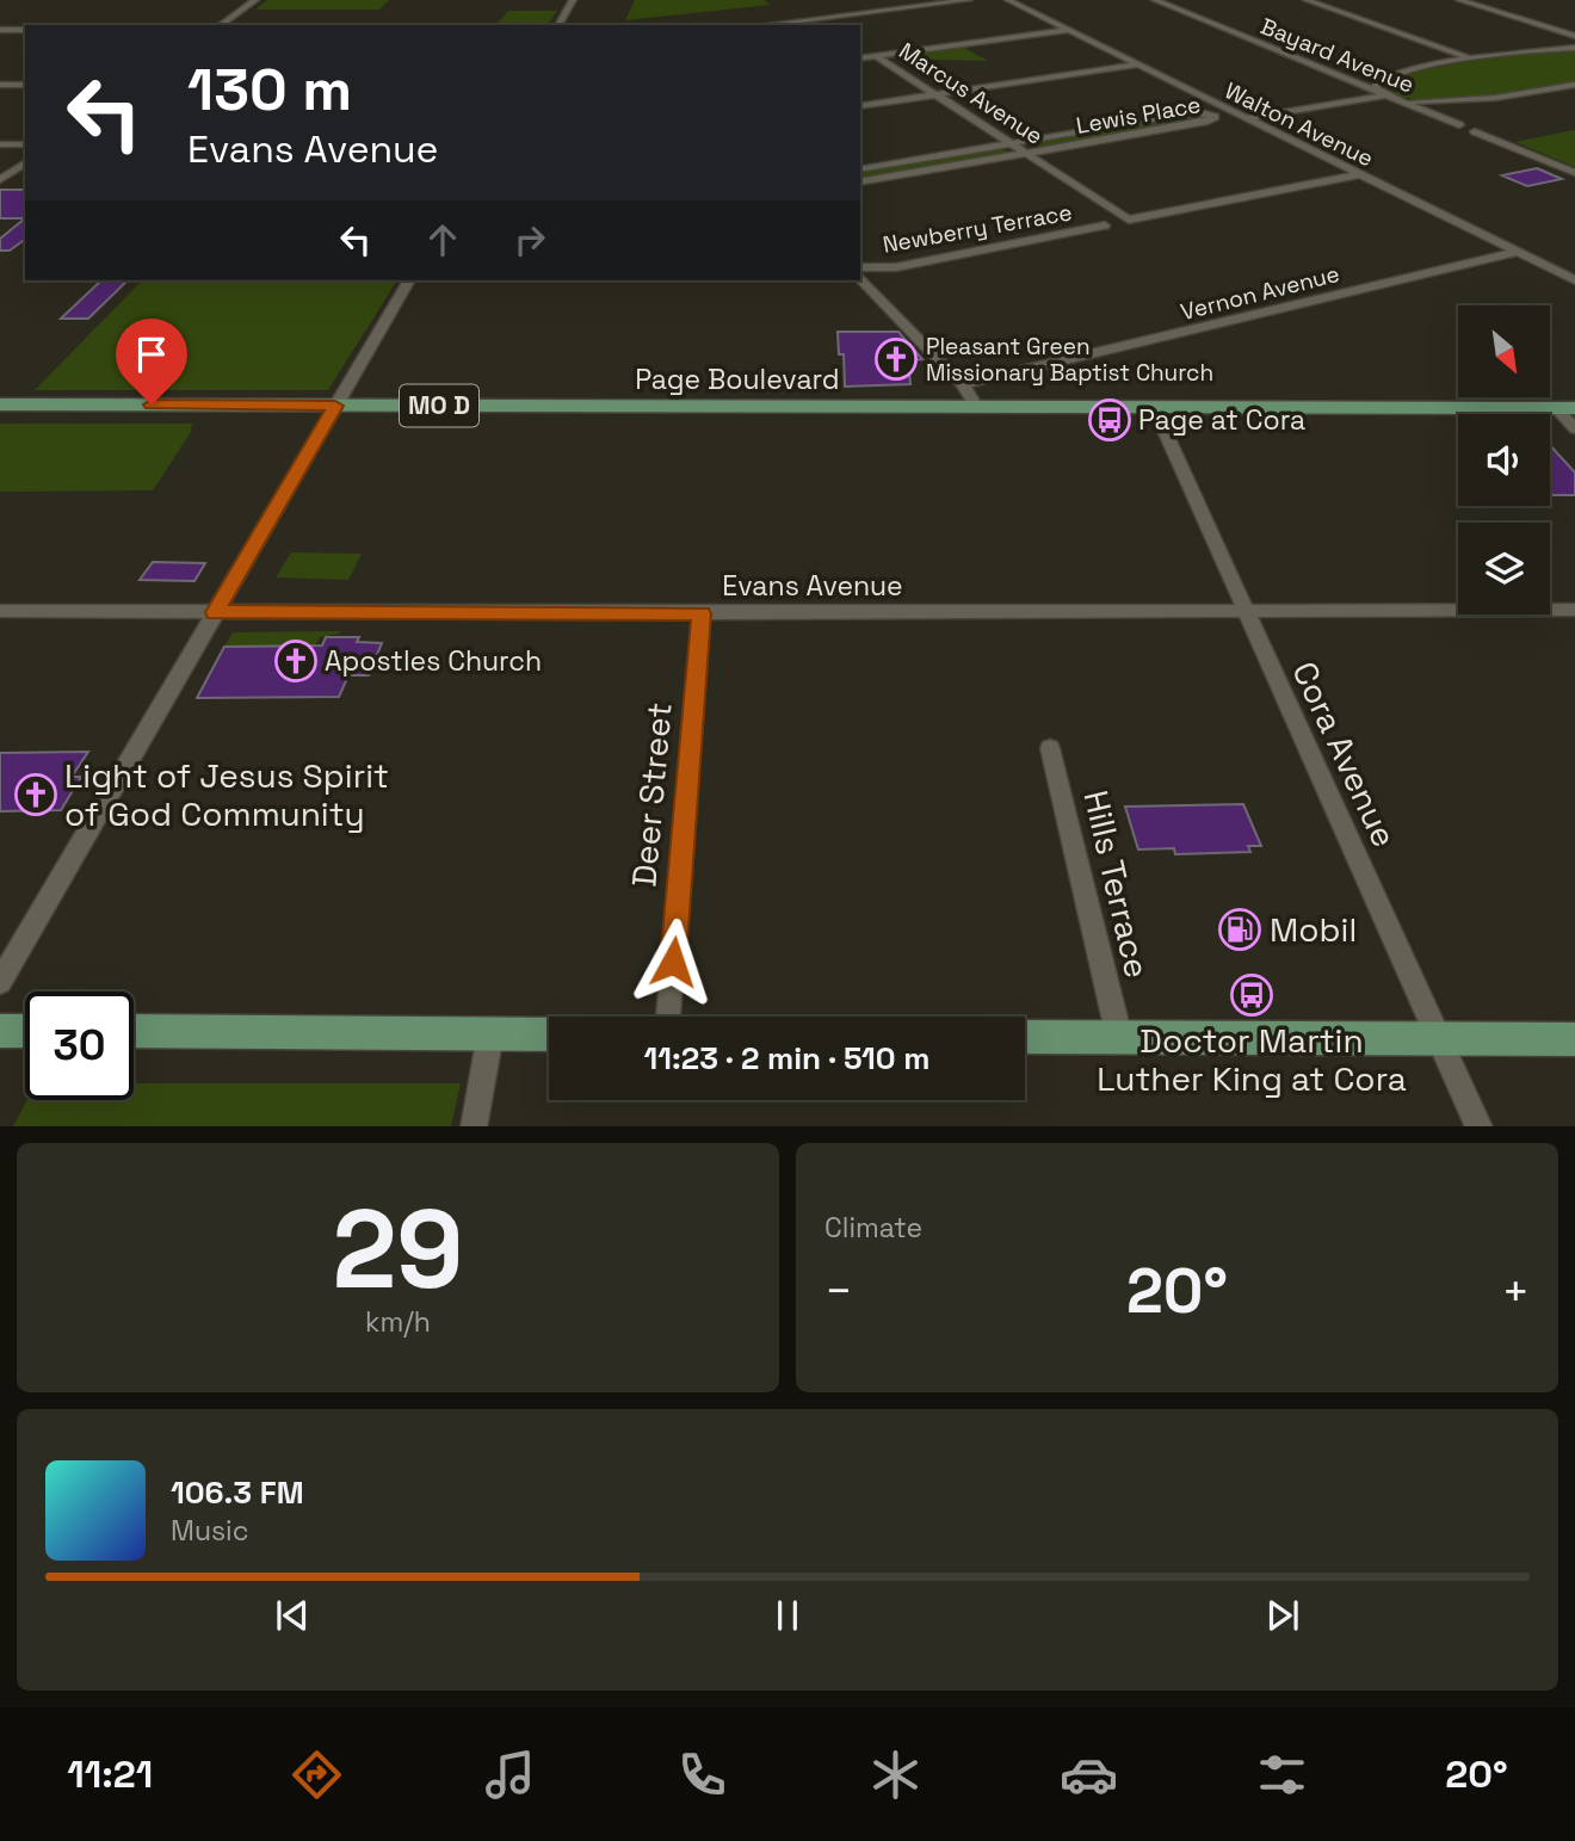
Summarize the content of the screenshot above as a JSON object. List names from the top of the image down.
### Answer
{
  "streets": {
    "main road": ["Page Boulevard", "MO D"],
    "street": [
      "Bayard Avenue",
      "Marcus Avenue",
      "Lewis Place",
      "Walton Avenue",
      "Newberry Terrace",
      "Vernon Avenue",
      "Evans Avenue",
      "Cora Avenue",
      "Deer Street",
      "Hills Terrace"
    ]
  },
  "crossings": [
    ["Marcus Avenue", "Lewis Place"],
    ["Marcus Avenue", "Walton Avenue"],
    ["Walton Avenue", "Vernon Avenue"],
    ["Page Boulevard", "Cora Avenue"],
    ["Evans Avenue", "Cora Avenue"],
    ["Evans Avenue", "Deer Street"]
  ],
  "places": {
    "church": ["Pleasant Green Missionary Baptist Church", "Apostles Church", "Light of Jesus Spirit of God Community"],
    "bus stop": ["Page at Cora", "Doctor Martin Luther King at Cora"],
    "fuel station": ["Mobil"]
  },
  "north": "bottom right",
  "page": {
    "turn": ["130 m", "Evans Avenue"],
    "limit": "30",
    "trip": "11:23 · 2 min · 510 m",
    "tile": [
      ["29", "km/h"],
      "Climate"
    ],
    "heat": ["−", "20°", "+"],
    "song": ["106.3 FM", "Music"],
    "tabs": ["11:21", "20°"]
  }
}
